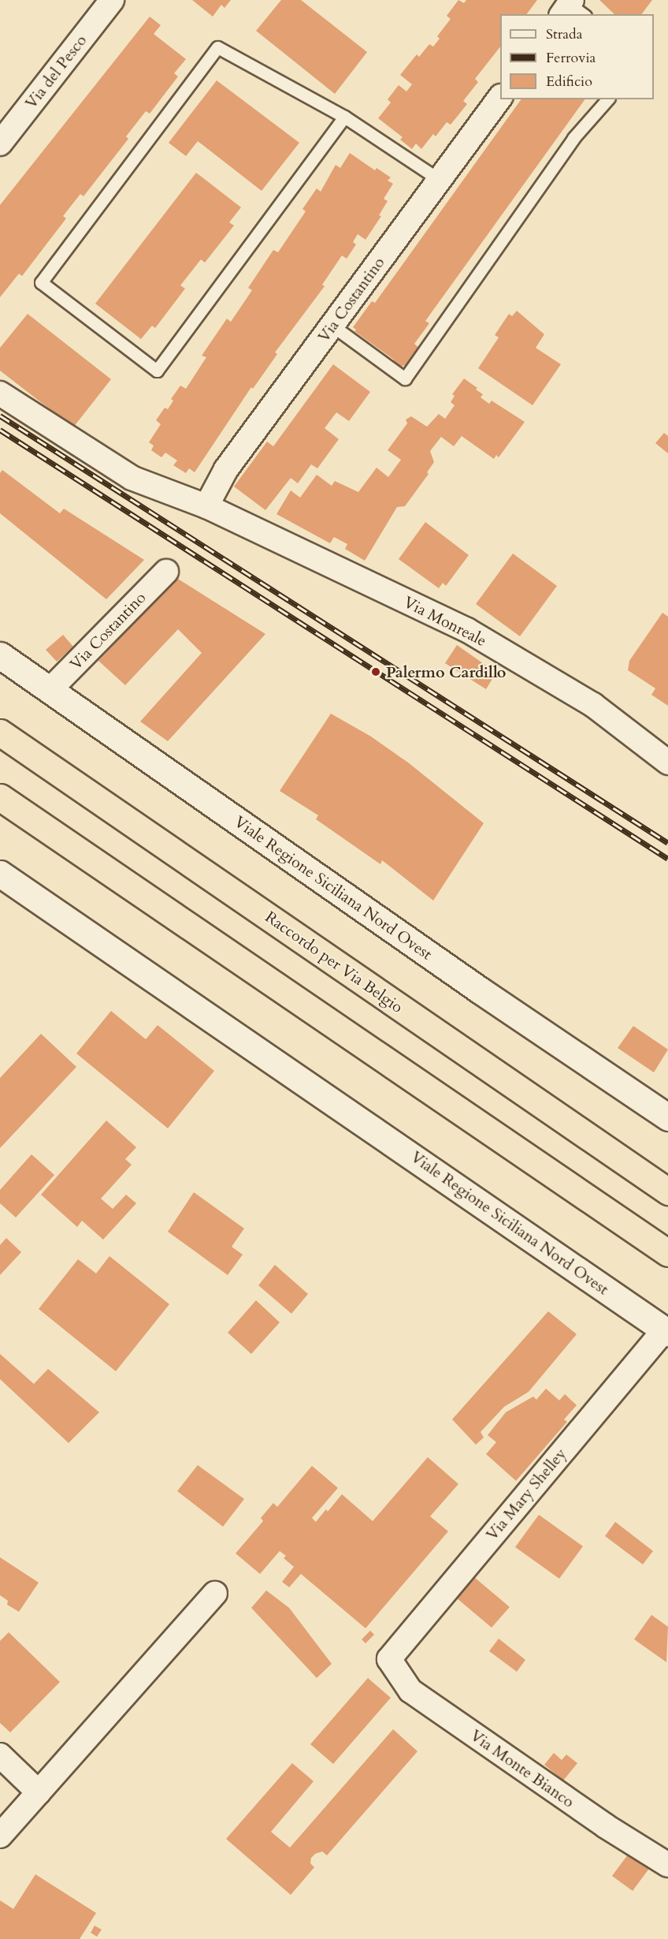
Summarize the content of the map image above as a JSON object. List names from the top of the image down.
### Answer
{
  "streets": {
    "highway": ["Raccordo per Via Belgio"],
    "street": [
      "Via del Pesco",
      "Via Costantino",
      "Via Monreale",
      "Viale Regione Siciliana Nord Ovest",
      "Via Mary Shelley",
      "Via Monte Bianco"
    ]
  },
  "crossings": [
    ["Via Costantino", "Via Monreale"],
    ["Via Costantino", "Viale Regione Siciliana Nord Ovest"],
    ["Viale Regione Siciliana Nord Ovest", "Via Mary Shelley"],
    ["Via Mary Shelley", "Via Monte Bianco"]
  ],
  "places": ["Palermo Cardillo"],
  "legend": ["Strada", "Ferrovia", "Edificio"]
}
